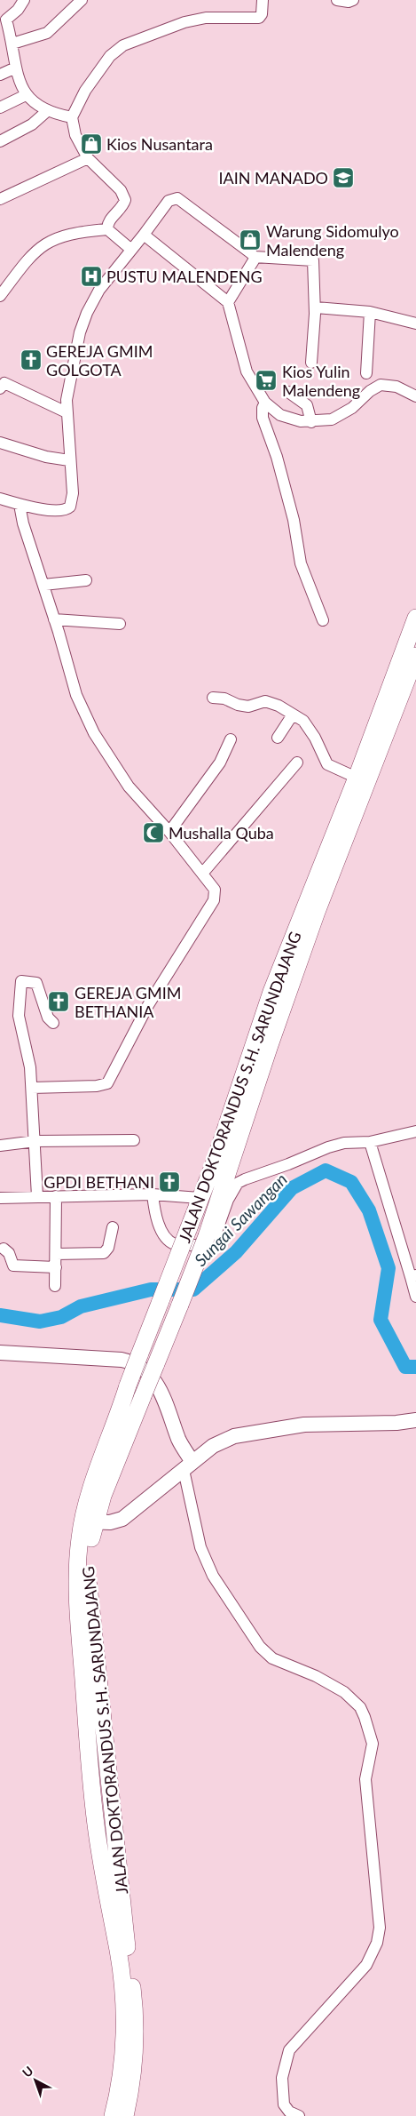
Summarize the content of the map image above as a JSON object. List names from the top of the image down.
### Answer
{
  "streets": {
    "highway": ["JALAN DOKTORANDUS S.H. SARUNDAJANG"]
  },
  "water": ["Sungai Sawangan"],
  "places": {
    "shop": ["Kios Nusantara", "Warung Sidomulyo Malendeng"],
    "school or university": ["IAIN MANADO"],
    "hospital": ["PUSTU MALENDENG"],
    "church": ["GEREJA GMIM GOLGOTA", "GEREJA GMIM BETHANIA", "GPDI BETHANI"],
    "supermarket": ["Kios Yulin Malendeng"],
    "mosque": ["Mushalla Quba"]
  },
  "north": "top left"
}
